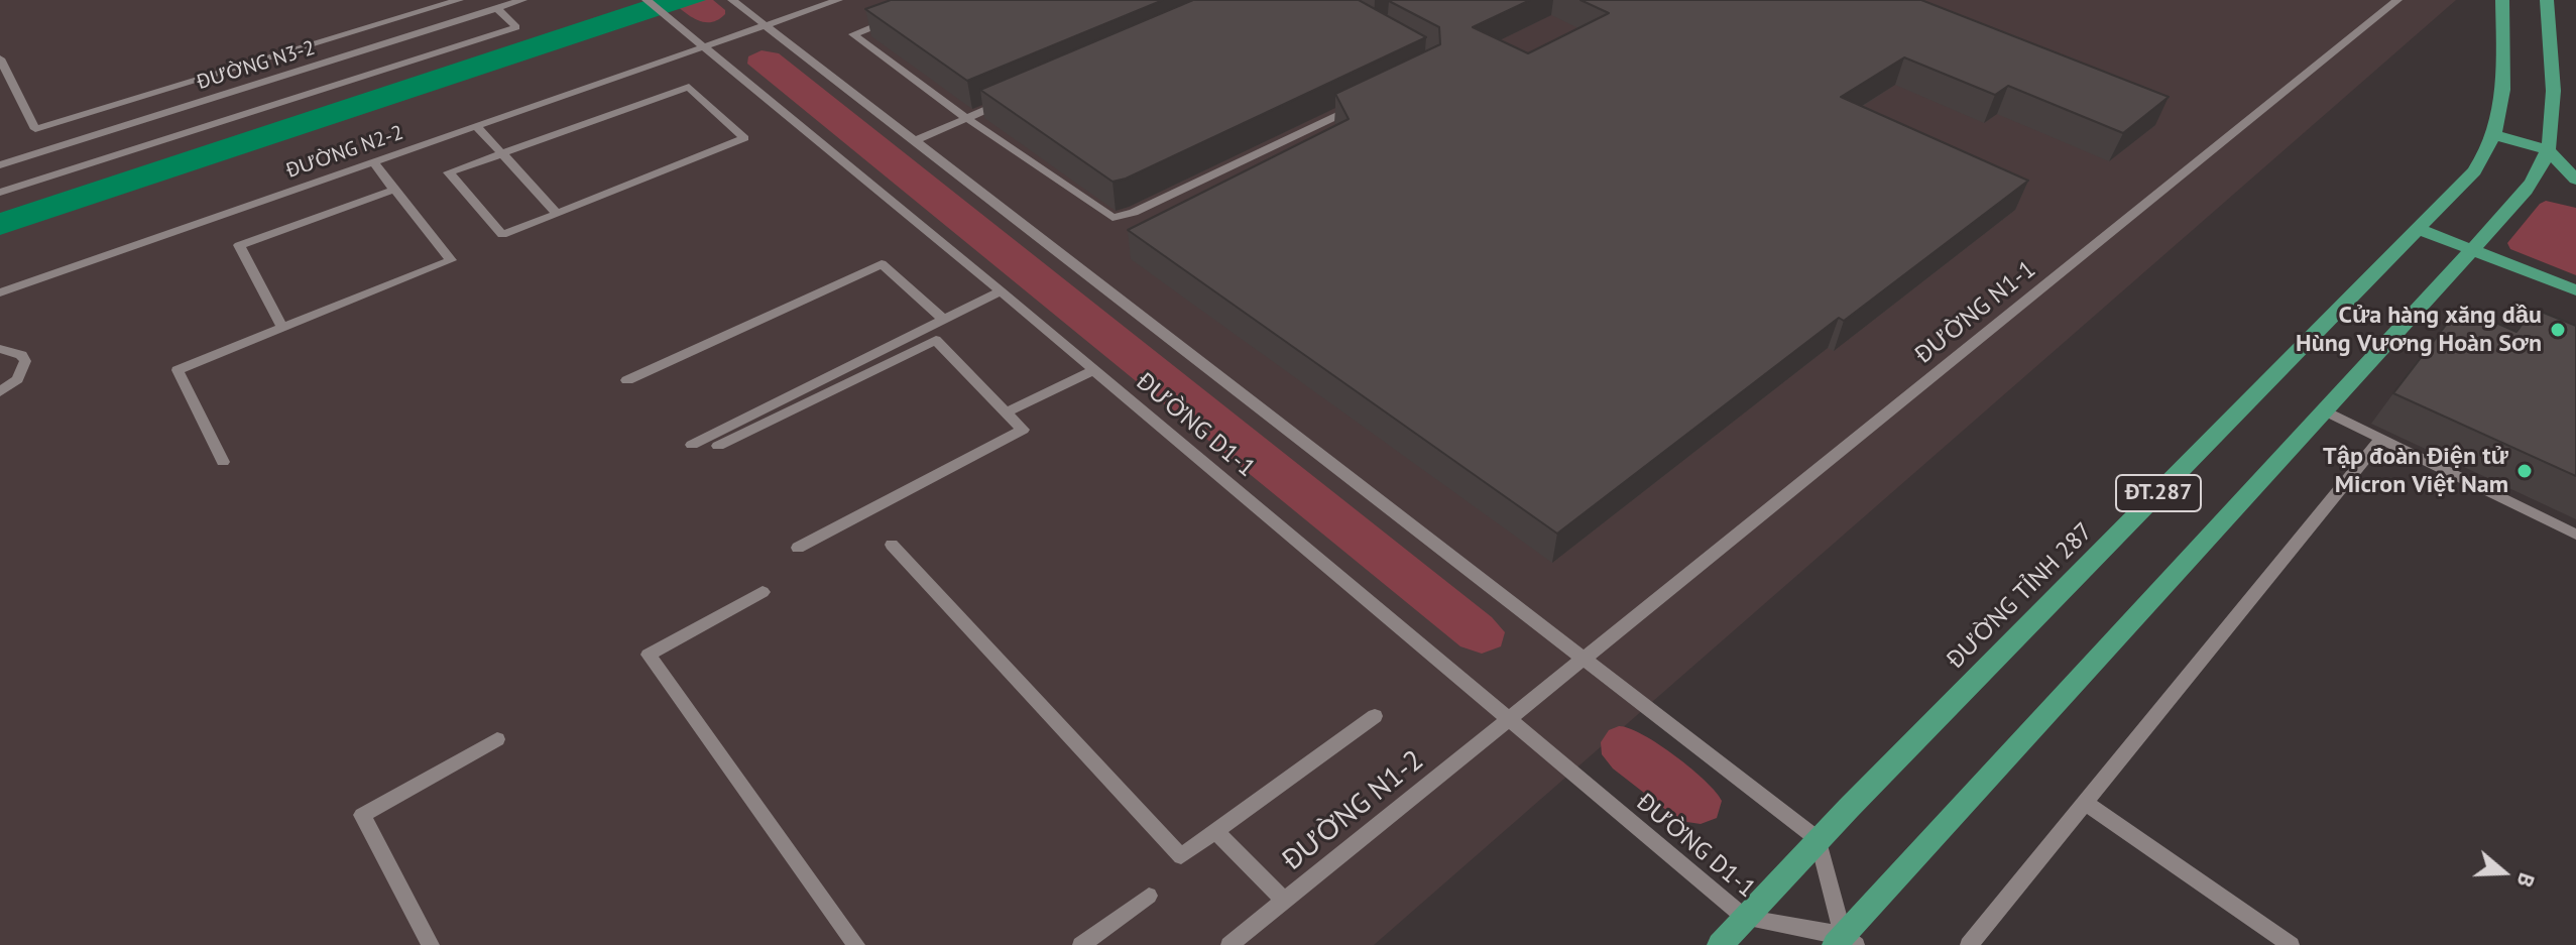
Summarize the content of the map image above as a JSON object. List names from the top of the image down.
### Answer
{
  "streets": {
    "main road": ["ĐT.287", "ĐƯỜNG TỈNH 287"],
    "street": [
      "ĐƯỜNG N3-2",
      "ĐƯỜNG N2-2",
      "ĐƯỜNG N1-1",
      "ĐƯỜNG D1-1",
      "ĐƯỜNG N1-2"
    ]
  },
  "crossings": [
    ["ĐƯỜNG N2-2", "ĐƯỜNG D1-1"],
    ["ĐƯỜNG N1-1", "ĐƯỜNG D1-1"],
    ["ĐƯỜNG N1-1", "ĐƯỜNG N1-2"],
    ["ĐƯỜNG D1-1", "ĐT.287"],
    ["ĐƯỜNG D1-1", "ĐƯỜNG TỈNH 287"],
    ["ĐƯỜNG D1-1", "ĐƯỜNG N1-2"]
  ],
  "places": ["Cửa hàng xăng dầu Hùng Vương Hoàn Sơn", "Tập đoàn Điện tử Micron Việt Nam"],
  "north": "right"
}
